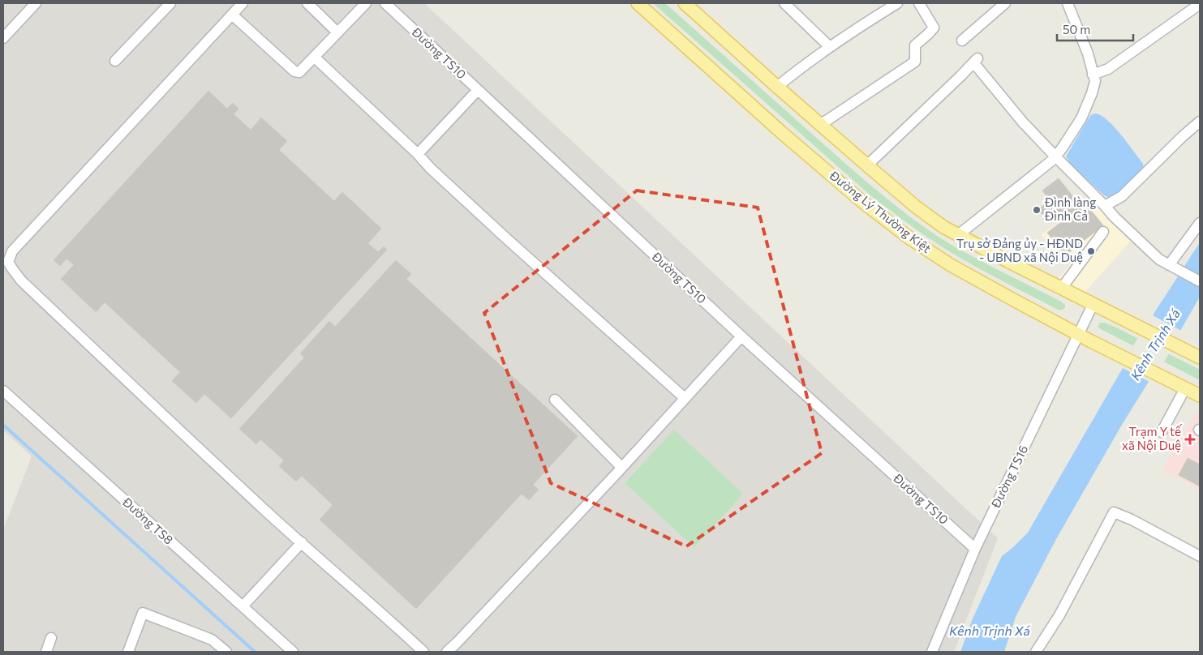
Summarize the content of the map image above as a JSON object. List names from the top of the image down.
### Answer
{
  "streets": {
    "main road": ["Đường Lý Thường Kiệt"],
    "street": ["Đường TS10", "Đường TS16", "Đường TS8"]
  },
  "crossings": [
    ["Đường TS10", "Đường TS16"],
    ["Đường Lý Thường Kiệt", "Đường TS16"]
  ],
  "water": ["Kênh Trịnh Xá"],
  "places": {
    "other": ["Đình làng Đình Cả", "Trụ sở Đảng ủy - HĐND - UBND xã Nội Duệ"],
    "health": ["Trạm Y tế xã Nội Duệ"]
  },
  "scale_bar": "50 m"
}
